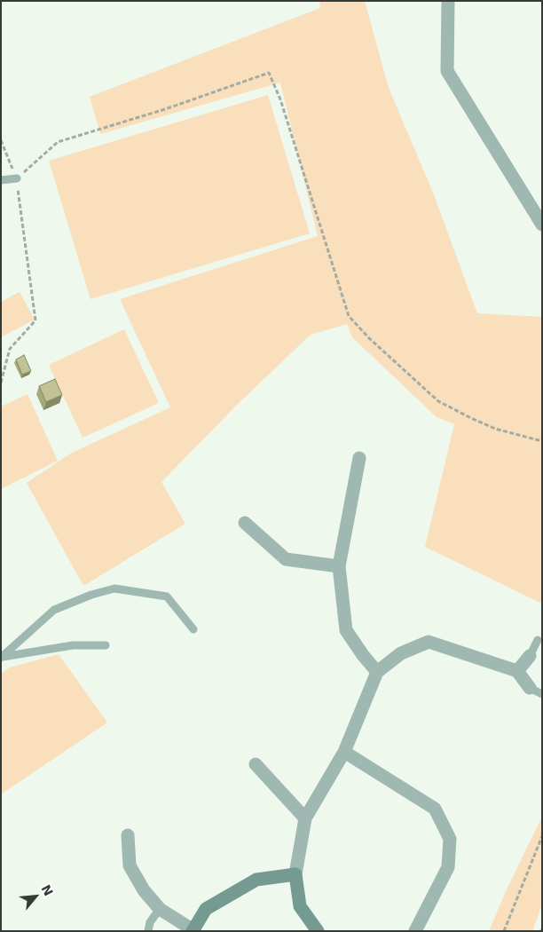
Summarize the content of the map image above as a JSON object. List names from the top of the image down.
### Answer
{
  "north": "top right"
}
